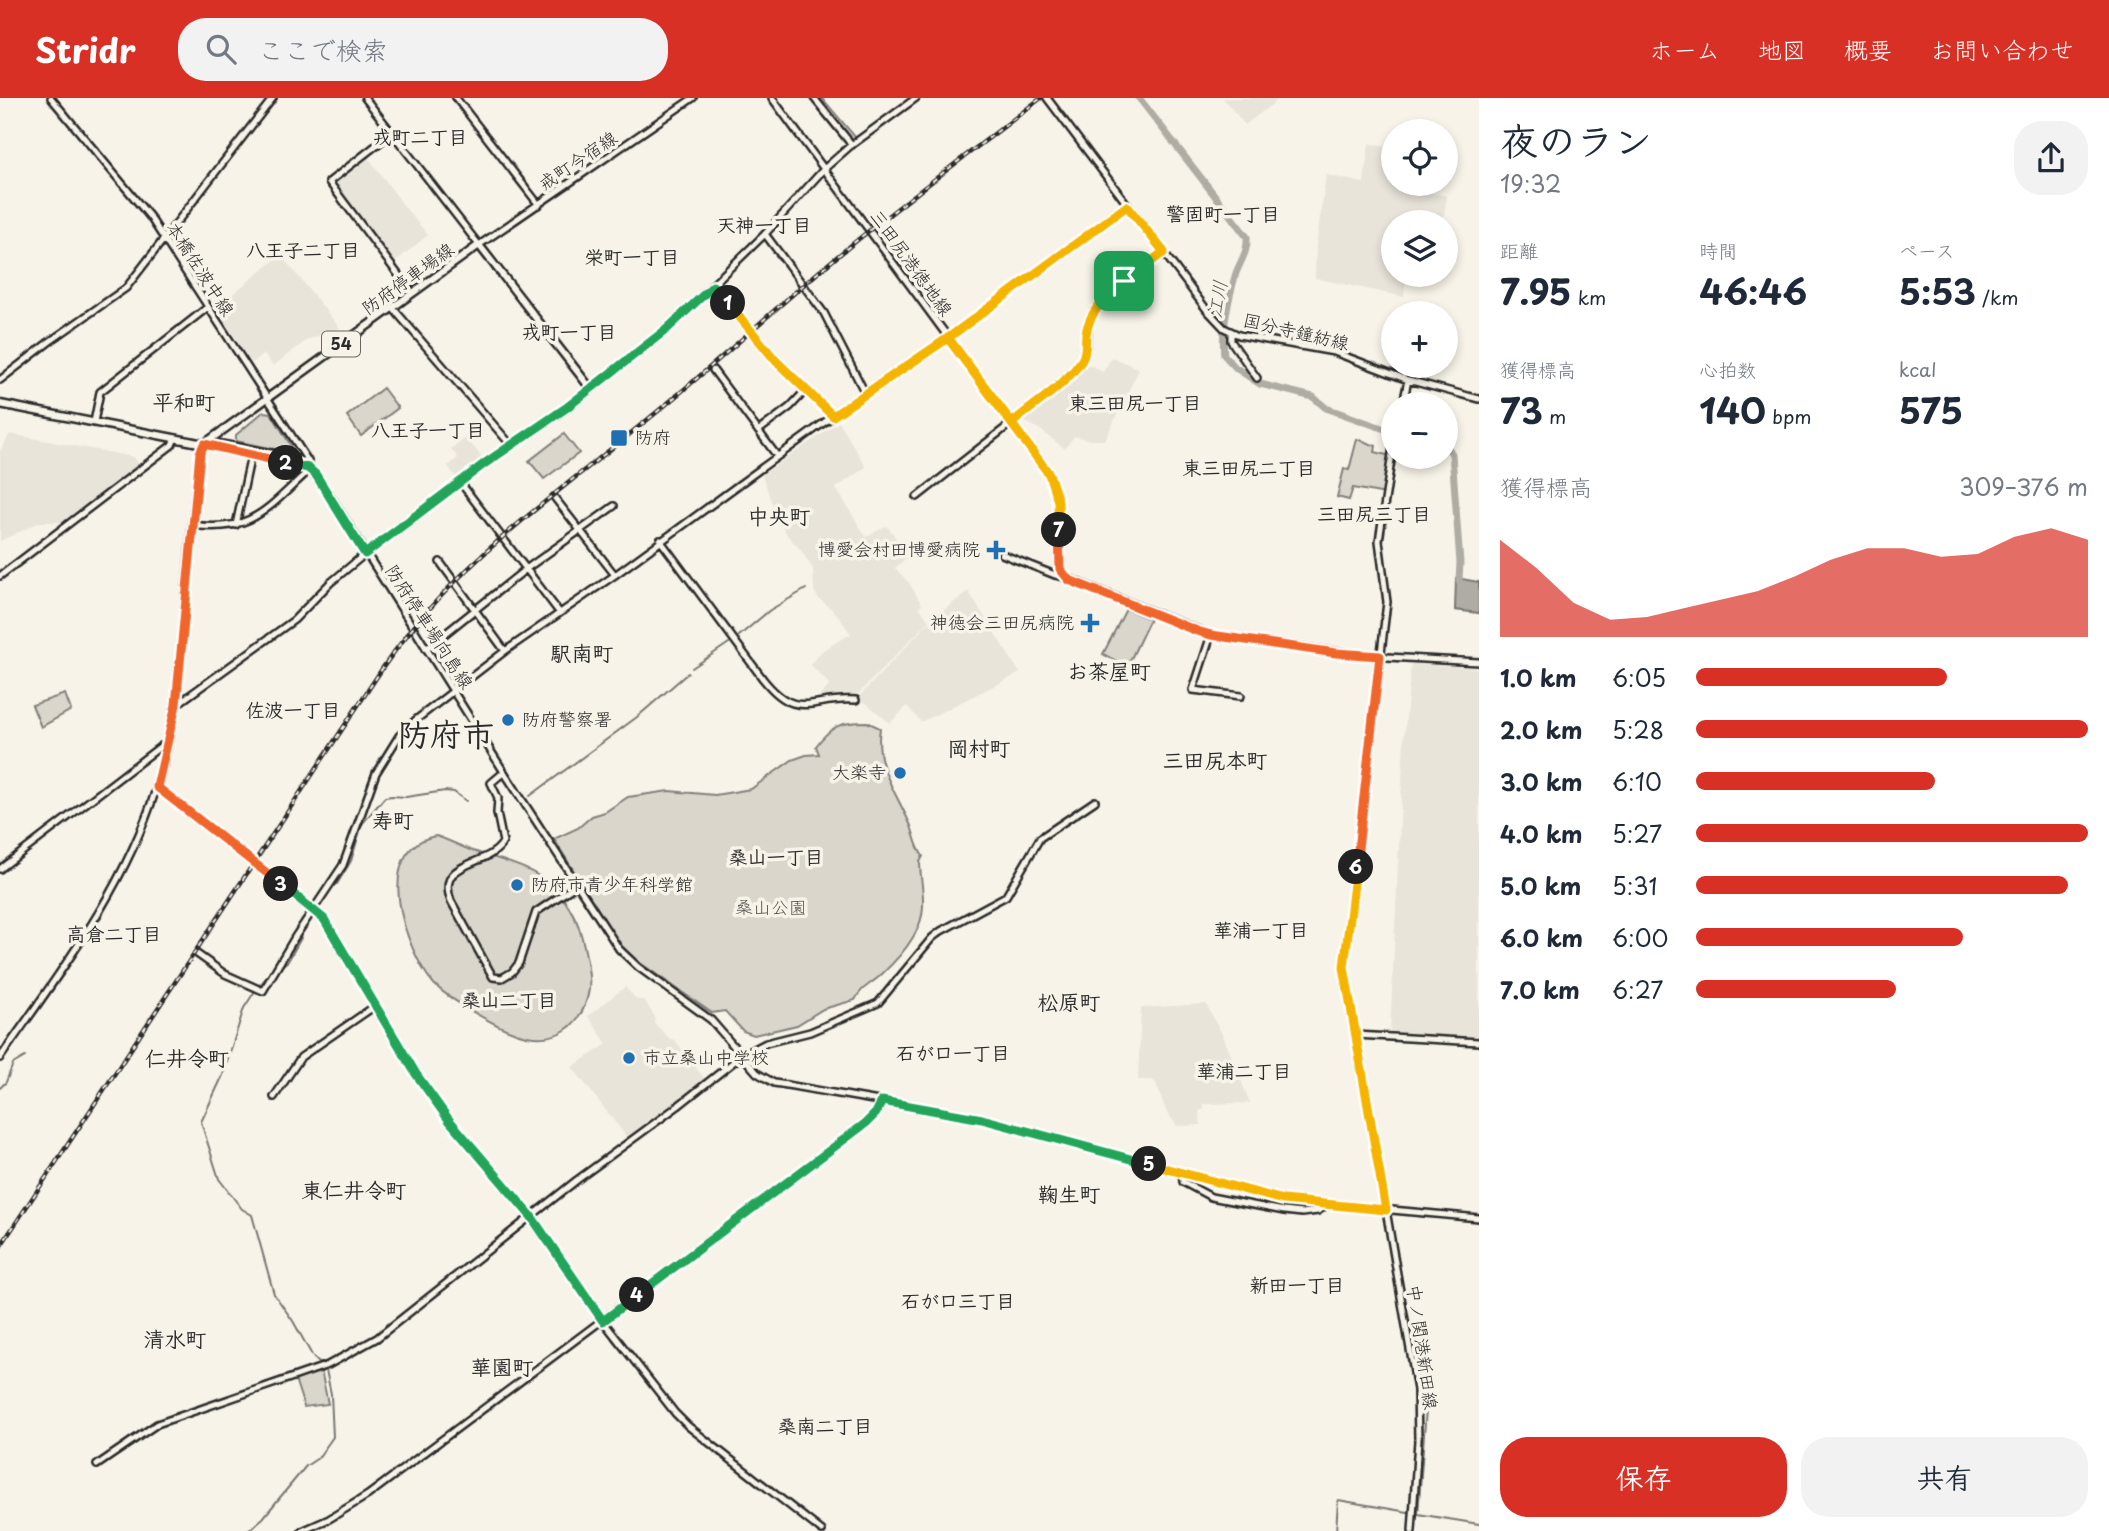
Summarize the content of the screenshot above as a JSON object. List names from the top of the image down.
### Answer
{
  "streets": {
    "main road": ["防府停車場線", "54"],
    "street": [
      "戒町今宿線",
      "三田尻港徳地線",
      "本橋佐波中線",
      "国分寺鐘紡線",
      "防府停車場向島線",
      "中ノ関港新田線"
    ]
  },
  "crossings": [
    ["戒町今宿線", "防府停車場線"],
    ["本橋佐波中線", "防府停車場線"],
    ["本橋佐波中線", "防府停車場向島線"],
    ["防府停車場線", "防府停車場向島線"],
    ["防府停車場向島線", "中ノ関港新田線"]
  ],
  "districts": [
    "戎町二丁目",
    "警固町一丁目",
    "天神一丁目",
    "八王子二丁目",
    "栄町一丁目",
    "戎町一丁目",
    "平和町",
    "東三田尻一丁目",
    "八王子一丁目",
    "東三田尻二丁目",
    "三田尻三丁目",
    "中央町",
    "駅南町",
    "お茶屋町",
    "佐波一丁目",
    "防府市",
    "岡村町",
    "三田尻本町",
    "寿町",
    "桑山一丁目",
    "華浦一丁目",
    "高倉二丁目",
    "桑山二丁目",
    "松原町",
    "石が口一丁目",
    "仁井令町",
    "華浦二丁目",
    "東仁井令町",
    "鞠生町",
    "新田一丁目",
    "石が口三丁目",
    "清水町",
    "華園町",
    "桑南二丁目"
  ],
  "water": ["江川"],
  "parks": ["桑山公園"],
  "places": {
    "transit": ["防府"],
    "health": ["博愛会村田博愛病院", "神徳会三田尻病院"],
    "other": [
      "防府警察署",
      "大楽寺",
      "防府市青少年科学館",
      "市立桑山中学校"
    ]
  },
  "page": {
    "header": "Stridr",
    "search": "ここで検索",
    "nav": [
      "ホーム",
      "地図",
      "概要",
      "お問い合わせ"
    ],
    "heading": ["夜のラン", "19:32"],
    "map_buttons": ["+", "−"],
    "stats": [
      ["距離", "7.95 km"],
      ["時間", "46:46"],
      ["ペース", "5:53 /km"],
      ["獲得標高", "73 m"],
      ["心拍数", "140 bpm"],
      ["kcal", "575"]
    ],
    "pins": [
      "1",
      "2",
      "7",
      "6",
      "3",
      "5",
      "4"
    ],
    "chart": ["獲得標高", "309–376 m"],
    "list": [
      {
        "name": "1.0 km",
        "note": "6:05"
      },
      {
        "name": "2.0 km",
        "note": "5:28"
      },
      {
        "name": "3.0 km",
        "note": "6:10"
      },
      {
        "name": "4.0 km",
        "note": "5:27"
      },
      {
        "name": "5.0 km",
        "note": "5:31"
      },
      {
        "name": "6.0 km",
        "note": "6:00"
      },
      {
        "name": "7.0 km",
        "note": "6:27"
      }
    ],
    "buttons": ["保存", "共有"]
  }
}
